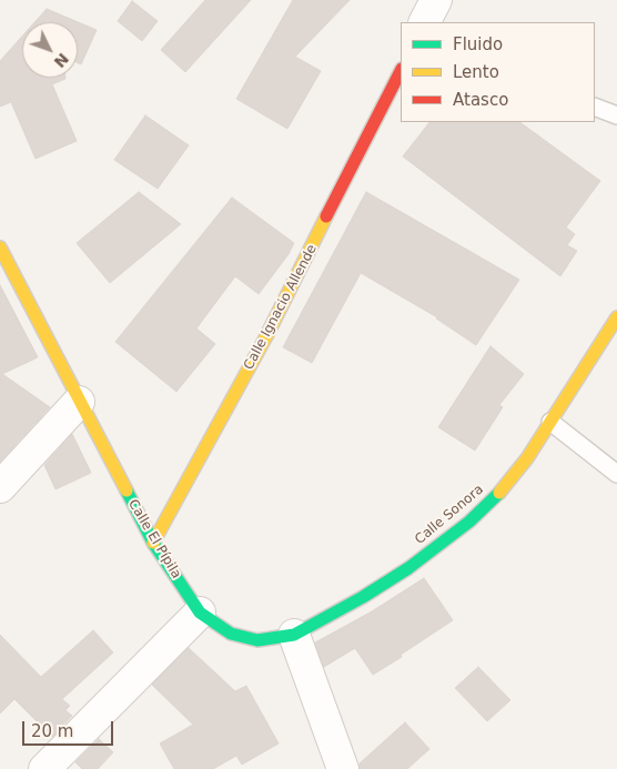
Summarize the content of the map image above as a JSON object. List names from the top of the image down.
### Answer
{
  "streets": {
    "street": ["Calle Ignacio Allende", "Calle Sonora", "Calle El Pípila"]
  },
  "crossings": [
    ["Calle Ignacio Allende", "Calle El Pípila"],
    ["Calle Sonora", "Calle El Pípila"]
  ],
  "legend": ["Fluido", "Lento", "Atasco"],
  "scale_bar": "20 m",
  "north": "bottom right"
}
